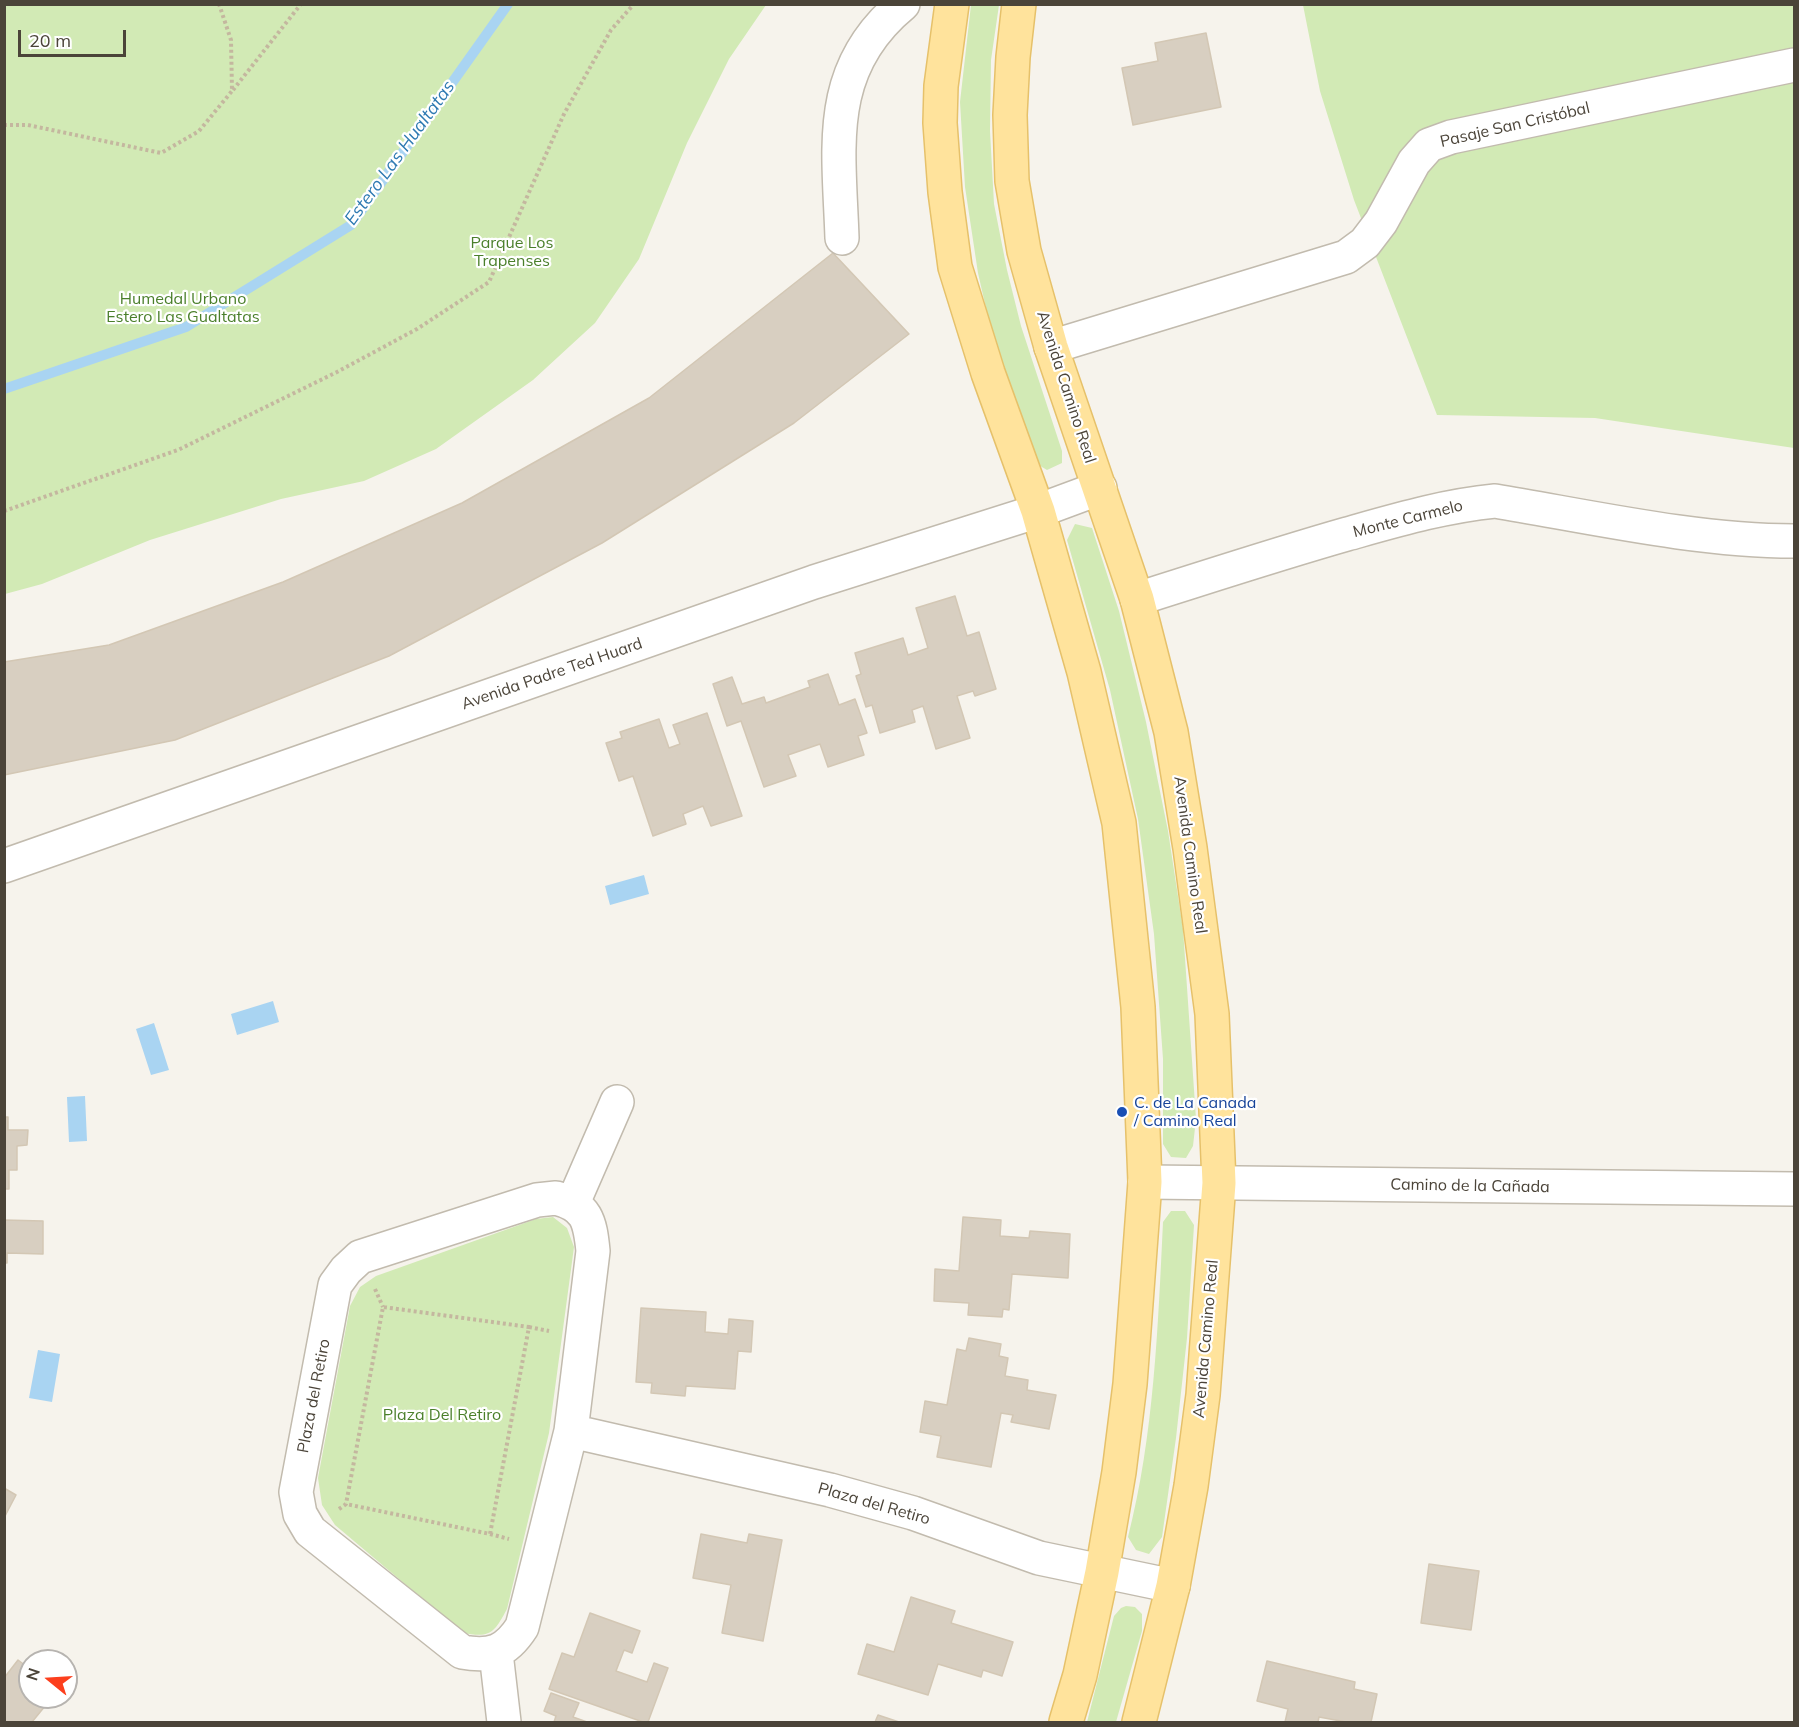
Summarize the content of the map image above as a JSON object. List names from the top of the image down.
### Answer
{
  "streets": {
    "main road": ["Avenida Camino Real"],
    "street": [
      "Pasaje San Cristóbal",
      "Monte Carmelo",
      "Avenida Padre Ted Huard",
      "Camino de la Cañada",
      "Plaza del Retiro"
    ]
  },
  "crossings": [
    ["Pasaje San Cristóbal", "Avenida Camino Real"],
    ["Avenida Camino Real", "Monte Carmelo"],
    ["Avenida Camino Real", "Avenida Padre Ted Huard"],
    ["Avenida Camino Real", "Camino de la Cañada"],
    ["Avenida Camino Real", "Plaza del Retiro"]
  ],
  "water": ["Estero Las Hualtatas"],
  "parks": ["Parque Los Trapenses", "Humedal Urbano Estero Las Gualtatas", "Plaza Del Retiro"],
  "places": ["C. de La Canada / Camino Real"],
  "scale_bar": "20 m",
  "north": "left"
}
